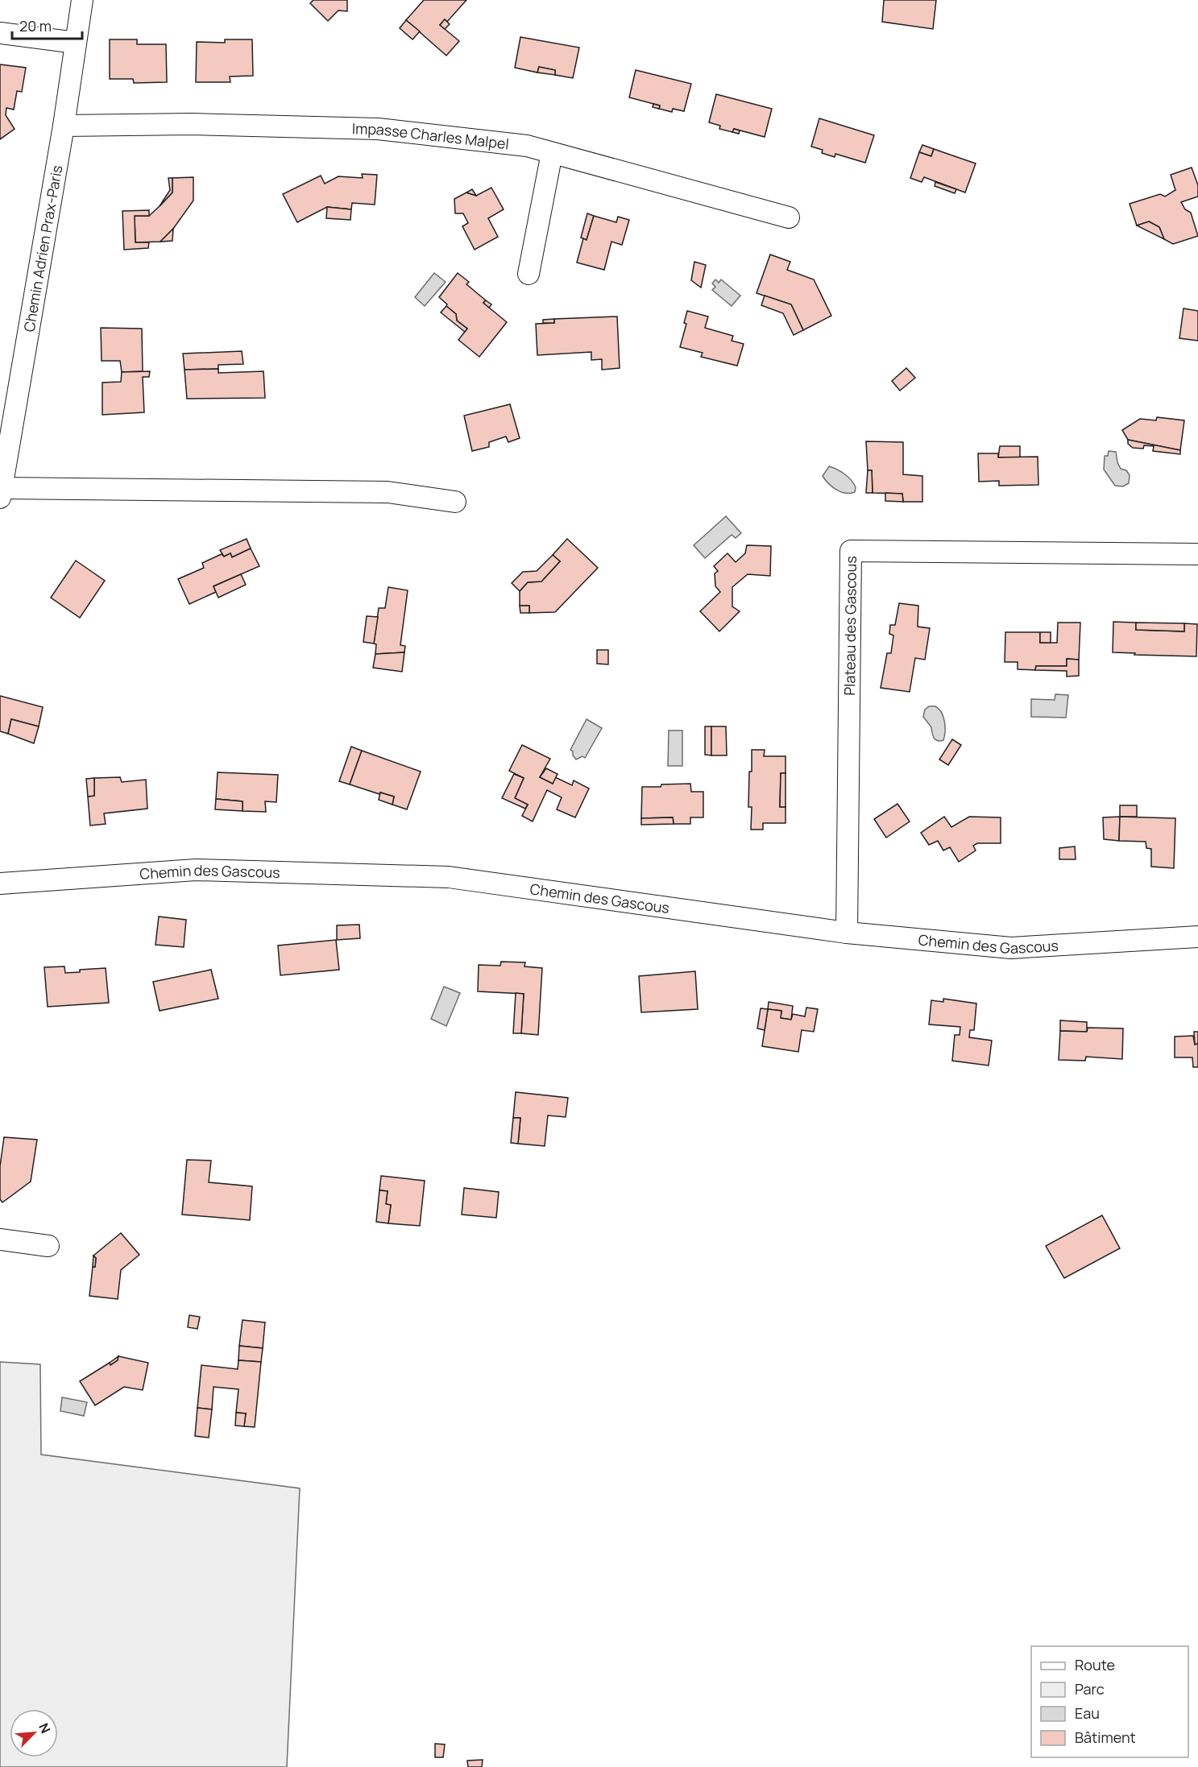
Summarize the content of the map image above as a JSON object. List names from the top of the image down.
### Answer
{
  "streets": {
    "street": [
      "Impasse Charles Malpel",
      "Chemin Adrien Prax-Paris",
      "Plateau des Gascous",
      "Chemin des Gascous"
    ]
  },
  "crossings": [
    ["Impasse Charles Malpel", "Chemin Adrien Prax-Paris"],
    ["Plateau des Gascous", "Chemin des Gascous"]
  ],
  "legend": [
    "Route",
    "Parc",
    "Eau",
    "Bâtiment"
  ],
  "scale_bar": "20 m",
  "north": "top right"
}
